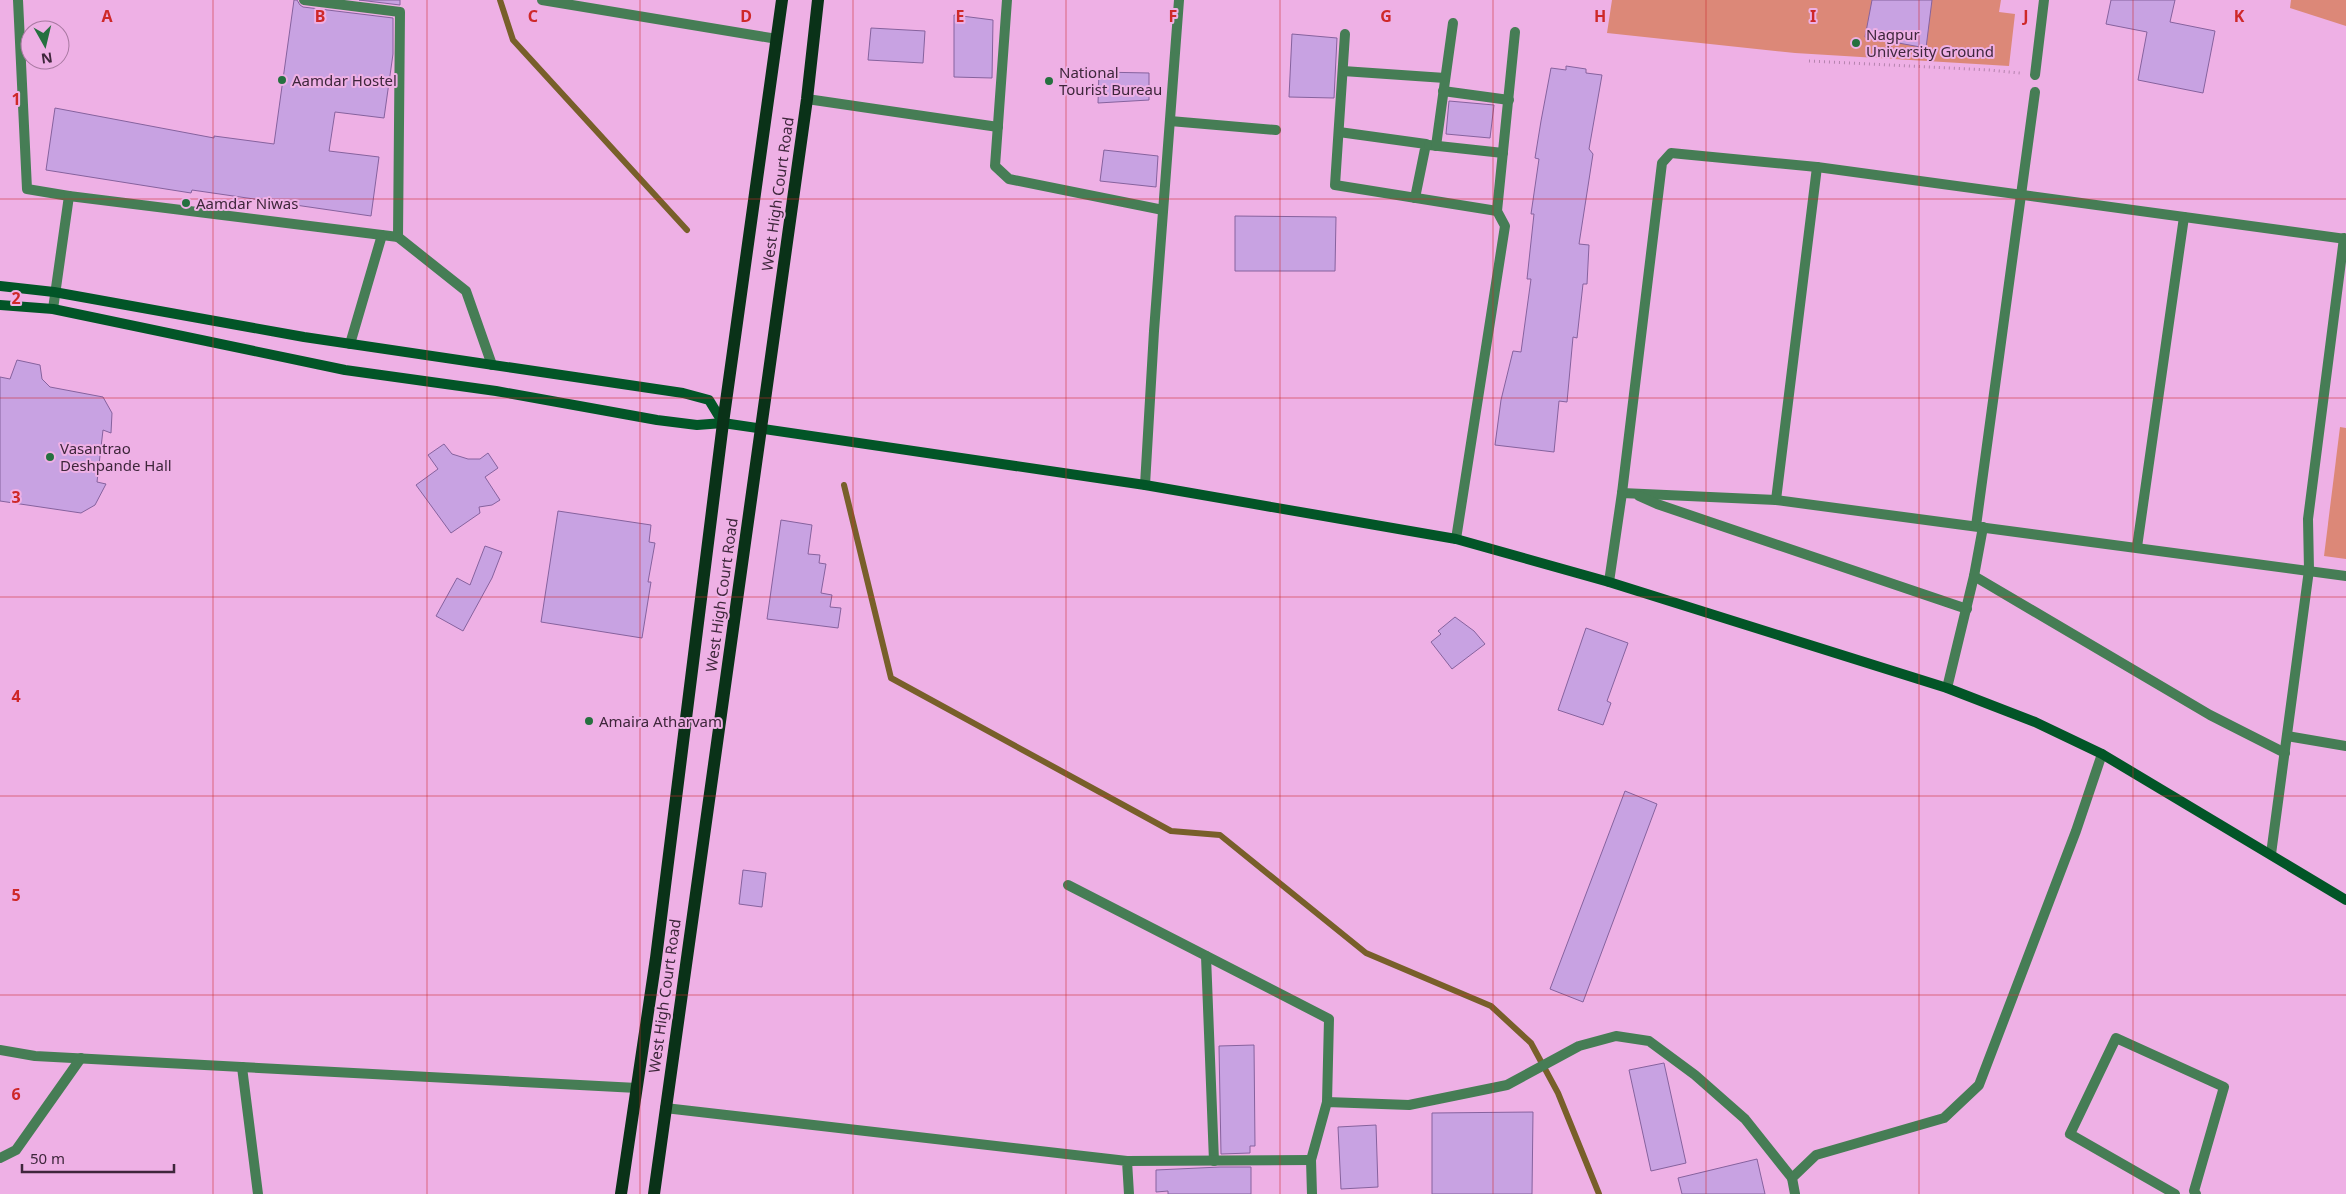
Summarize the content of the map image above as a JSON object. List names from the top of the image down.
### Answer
{
  "streets": {
    "main road": ["West High Court Road"]
  },
  "places": [
    "Nagpur University Ground",
    "Aamdar Hostel",
    "National Tourist Bureau",
    "Aamdar Niwas",
    "Vasantrao Deshpande Hall",
    "Amaira Atharvam"
  ],
  "scale_bar": "50 m",
  "north": "bottom",
  "grid": {
    "columns": [
      "A",
      "B",
      "C",
      "D",
      "E",
      "F",
      "G",
      "H",
      "I",
      "J",
      "K"
    ],
    "rows": [
      "1",
      "2",
      "3",
      "4",
      "5",
      "6"
    ]
  }
}
